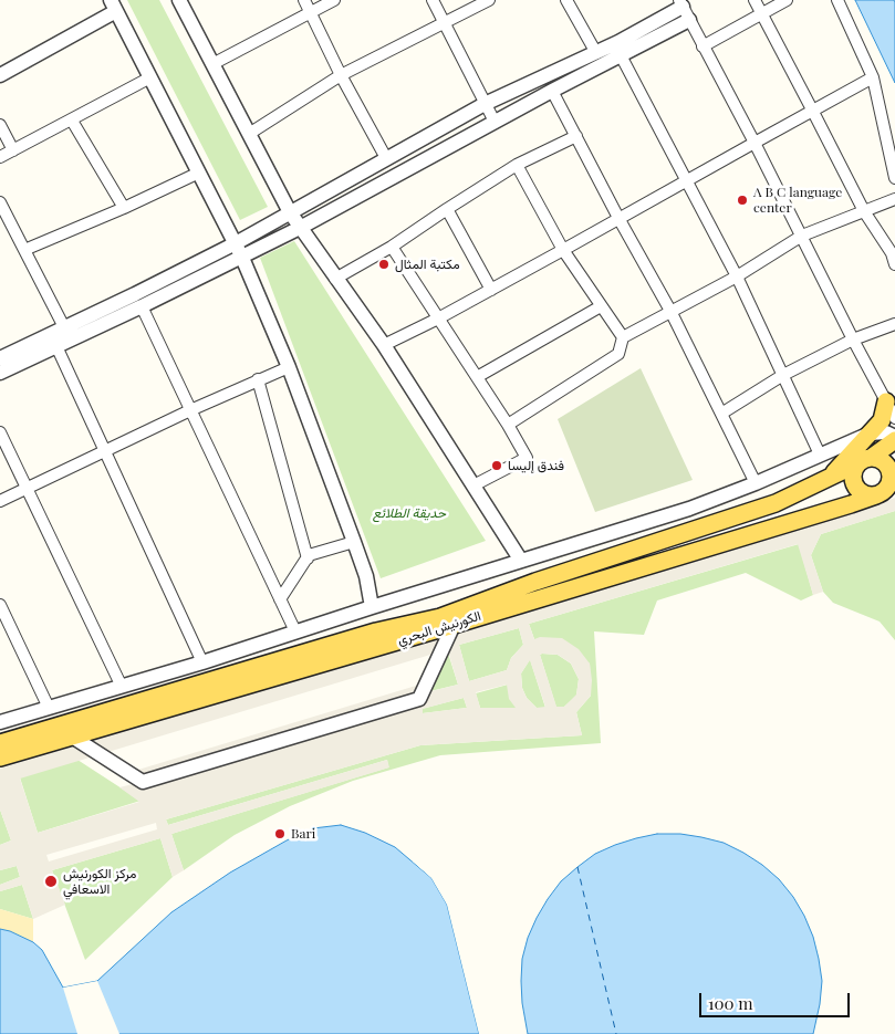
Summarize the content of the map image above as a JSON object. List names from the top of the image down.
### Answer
{
  "streets": {
    "main road": ["الكورنيش البحري"]
  },
  "parks": ["حديقة الطلائع"],
  "places": [
    "A B C language center",
    "مكتبة المثال",
    "فندق إليسا",
    "Bari",
    "مركز الكورنيش الاسعافي"
  ],
  "scale_bar": "100 m"
}
